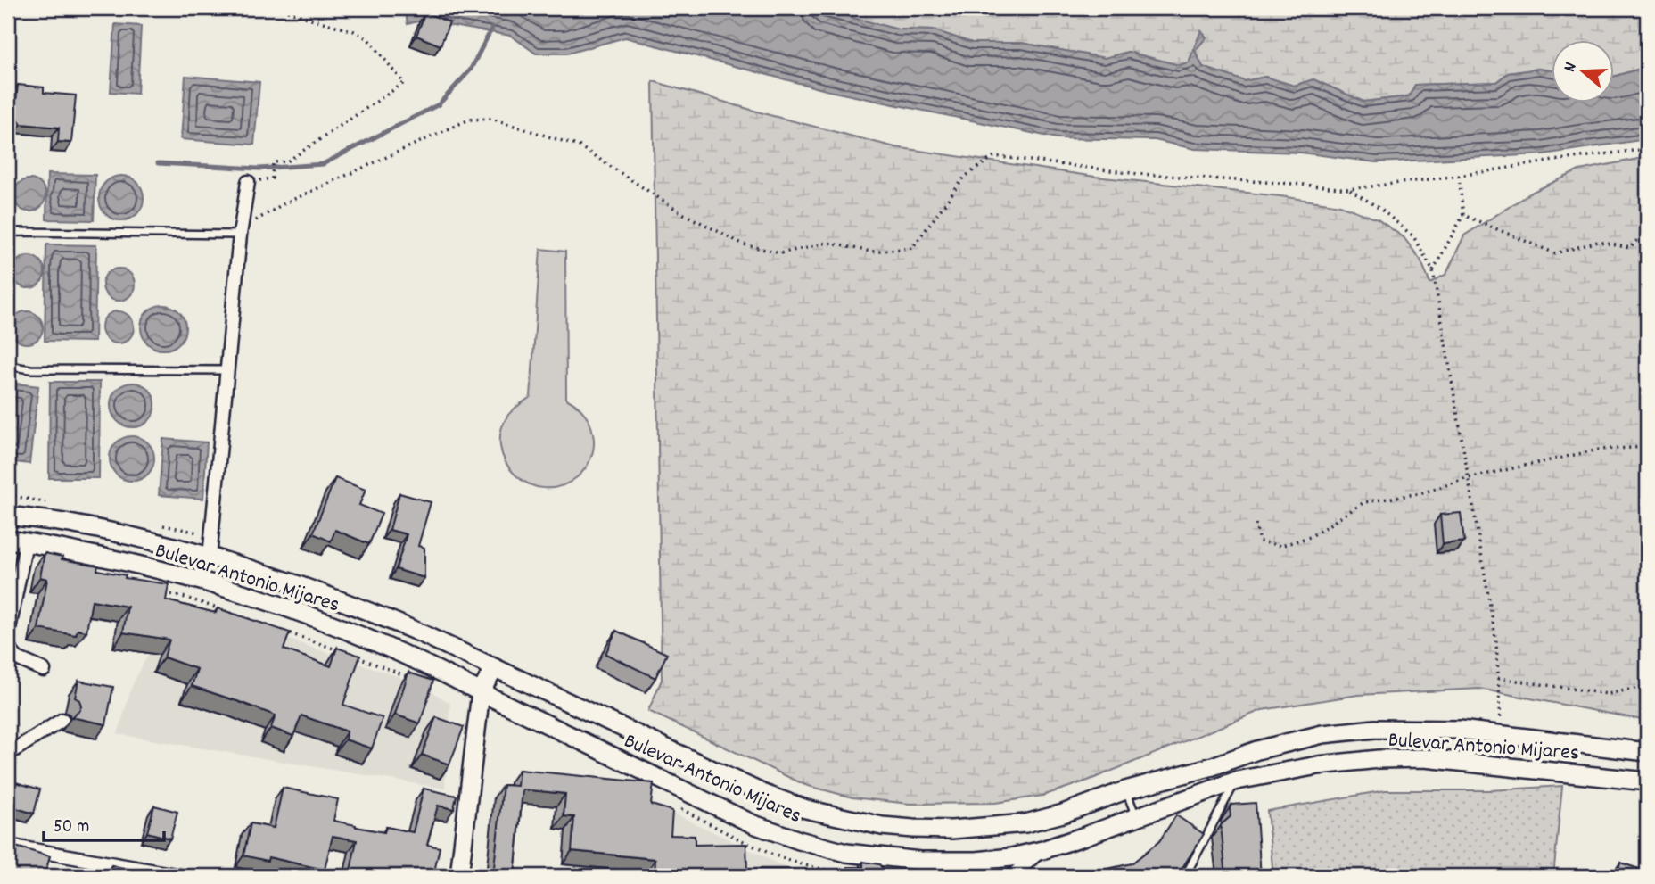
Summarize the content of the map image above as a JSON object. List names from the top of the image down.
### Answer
{
  "streets": {
    "main road": ["Bulevar Antonio Mijares"]
  },
  "scale_bar": "50 m",
  "north": "left"
}
